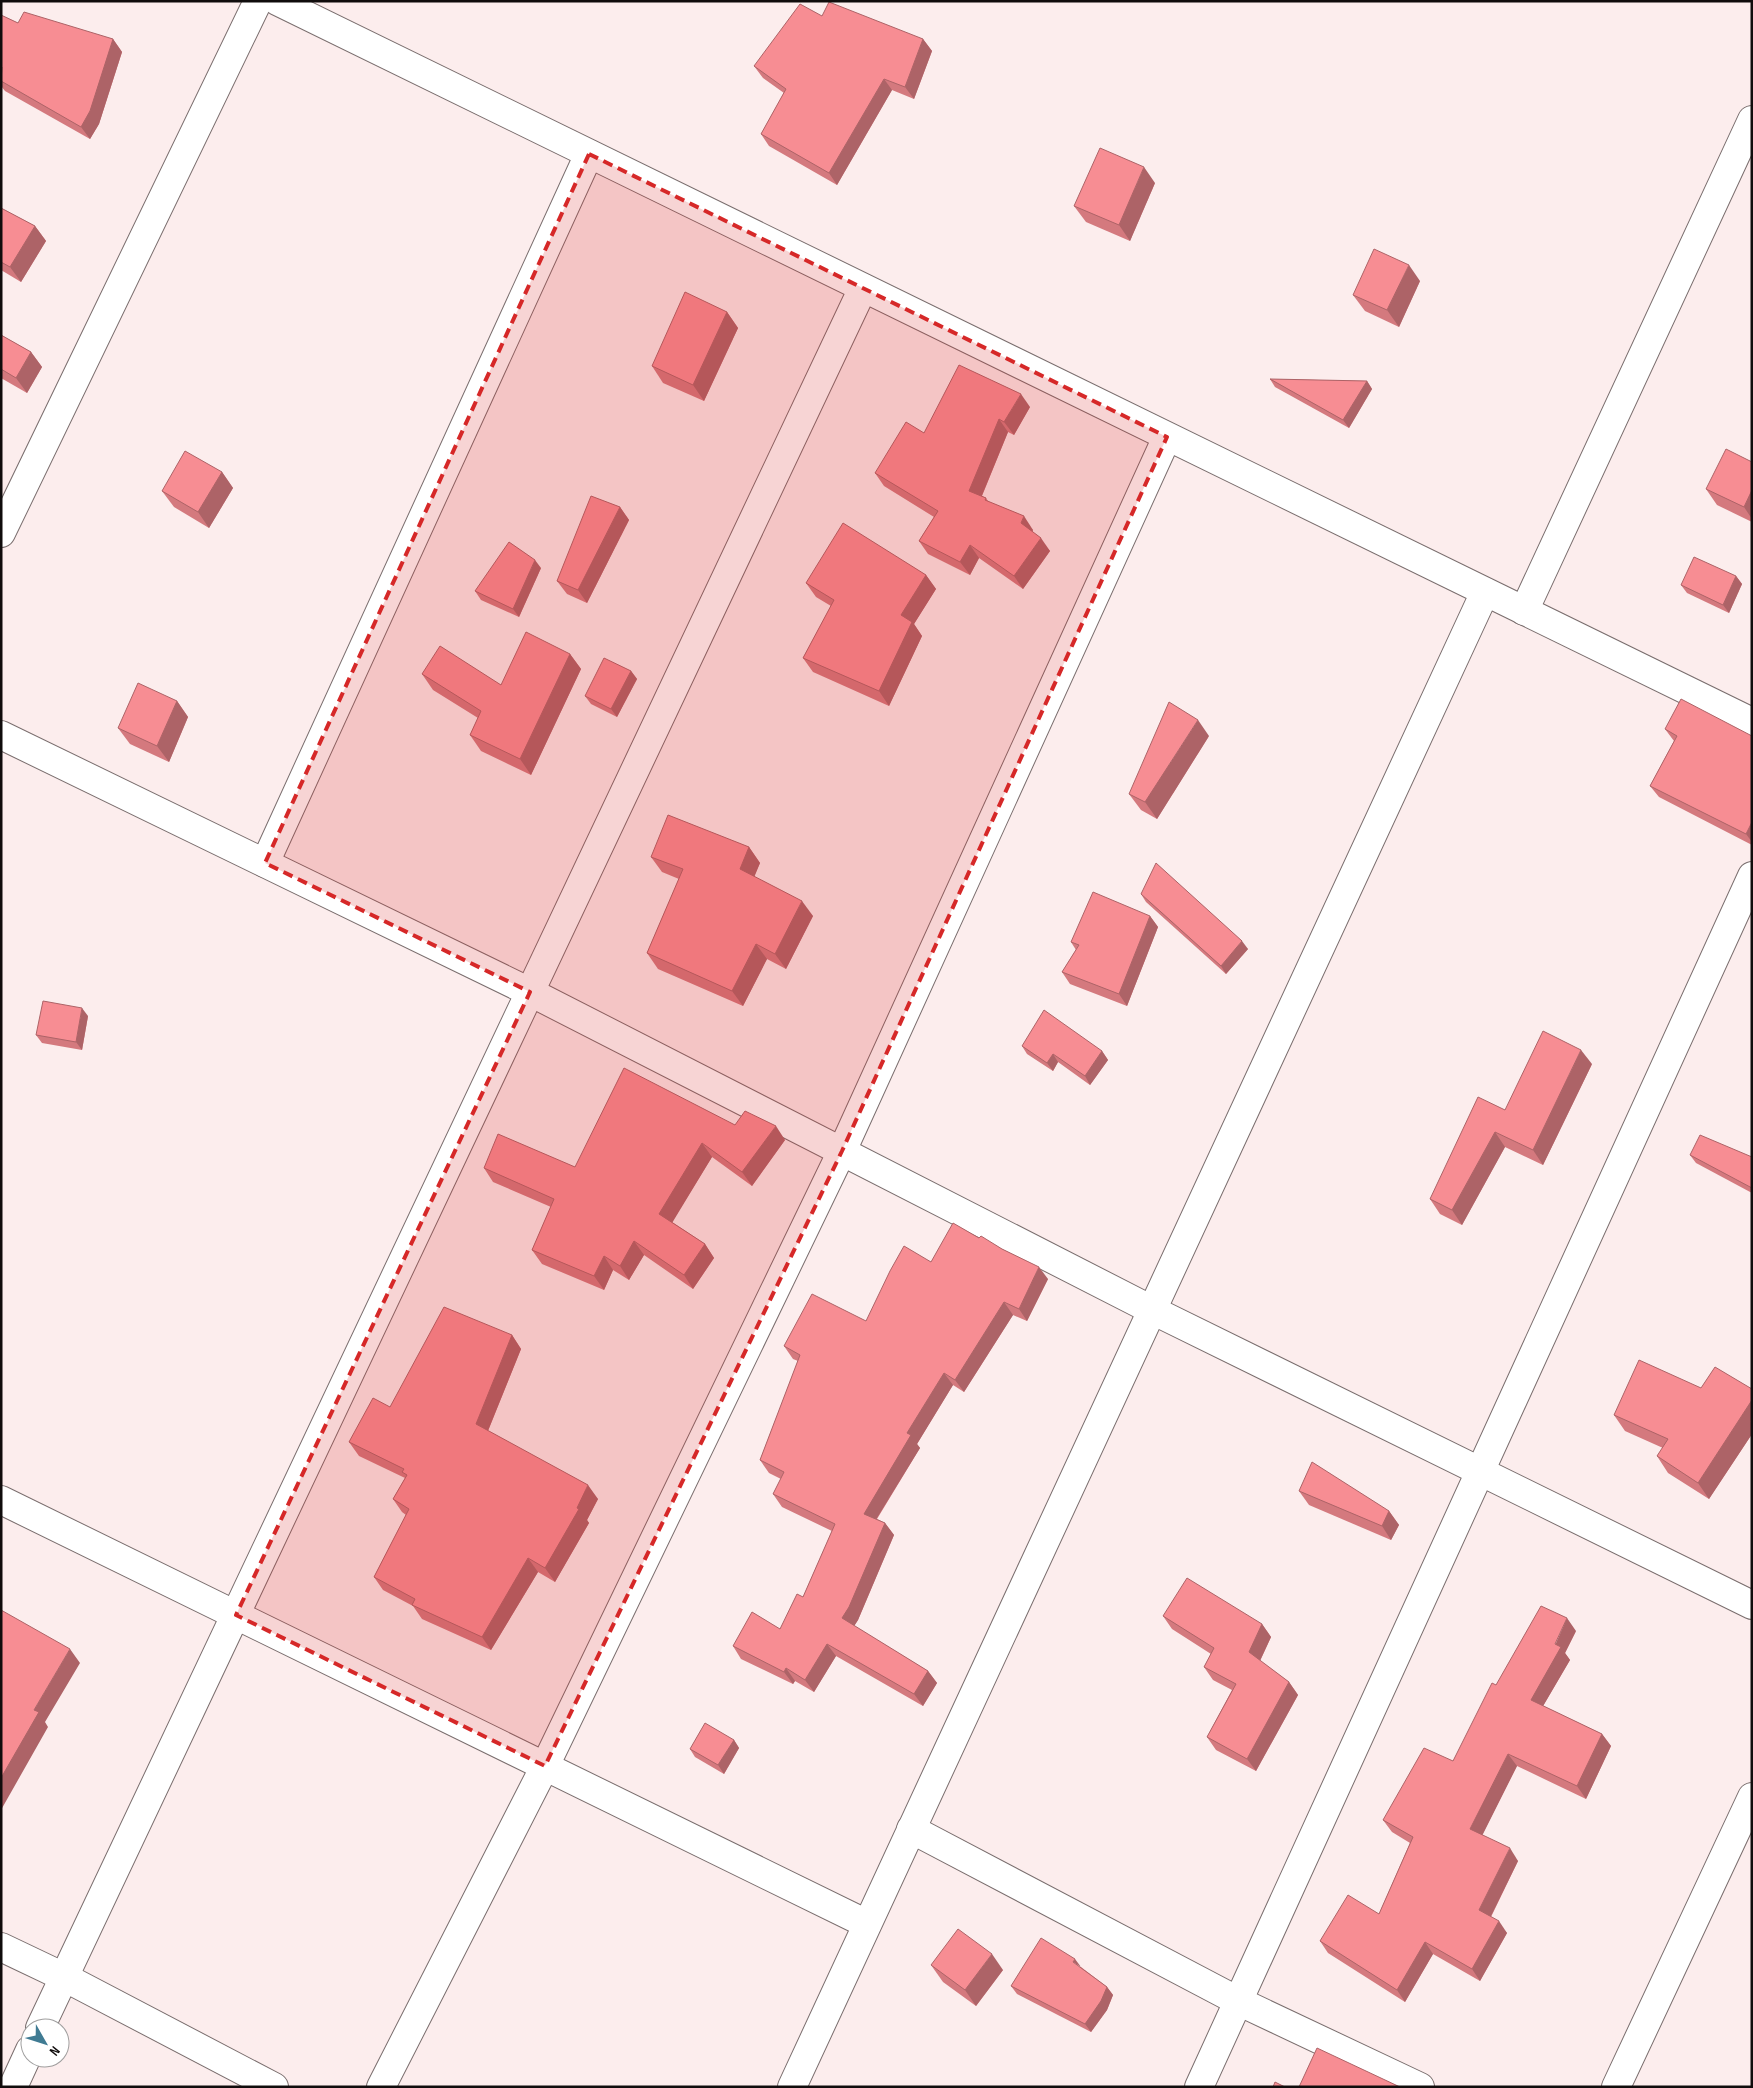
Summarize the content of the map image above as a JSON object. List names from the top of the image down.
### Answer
{
  "north": "bottom right"
}
